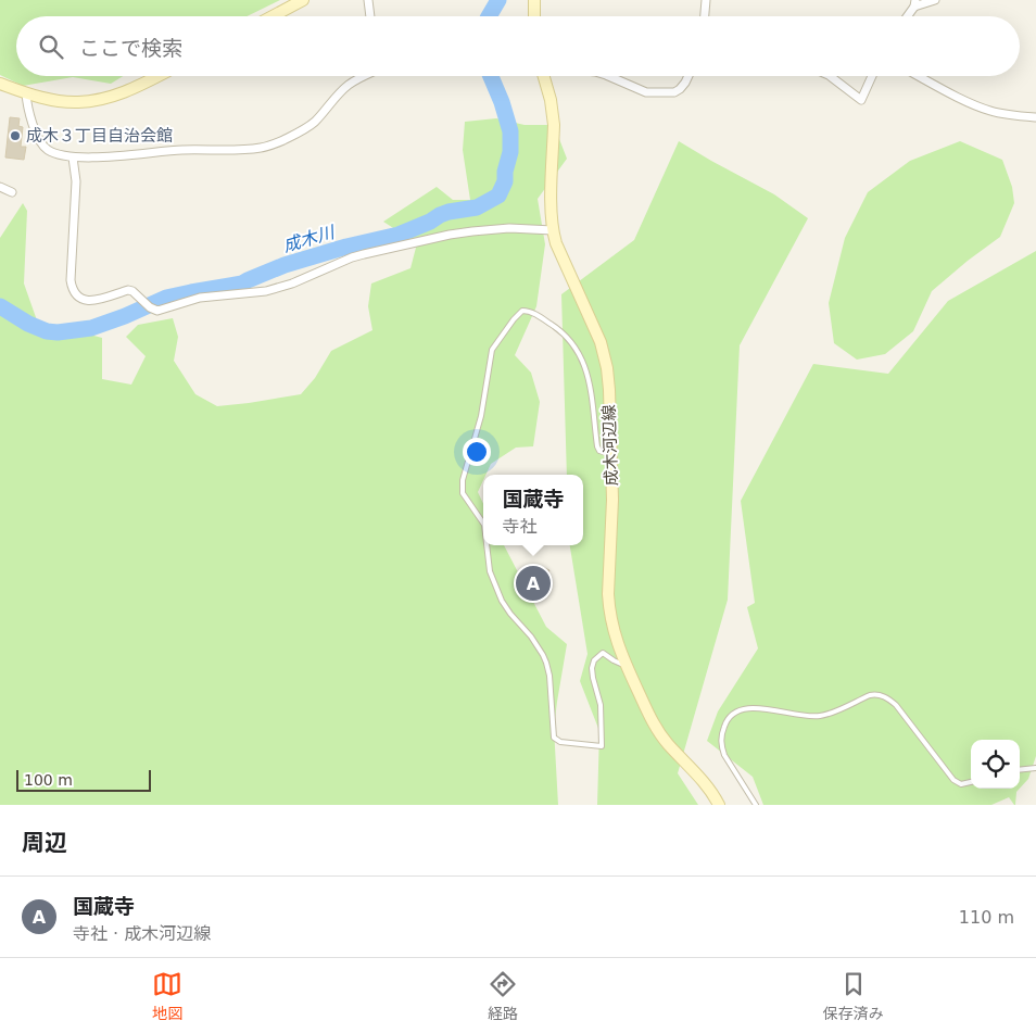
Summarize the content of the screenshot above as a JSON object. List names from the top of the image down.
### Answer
{
  "streets": {
    "main road": ["成木河辺線"]
  },
  "water": ["成木川"],
  "places": ["成木３丁目自治会館"],
  "scale_bar": "100 m",
  "page": {
    "search": "ここで検索",
    "popup": ["国蔵寺", "寺社"],
    "pins": "A",
    "scale": "100 m",
    "heading": "周辺",
    "list": [
      {
        "mark": "A",
        "name": "国蔵寺",
        "note": "寺社 · 成木河辺線",
        "value": "110 m"
      }
    ],
    "nav": ["地図", "経路", "保存済み"]
  }
}
